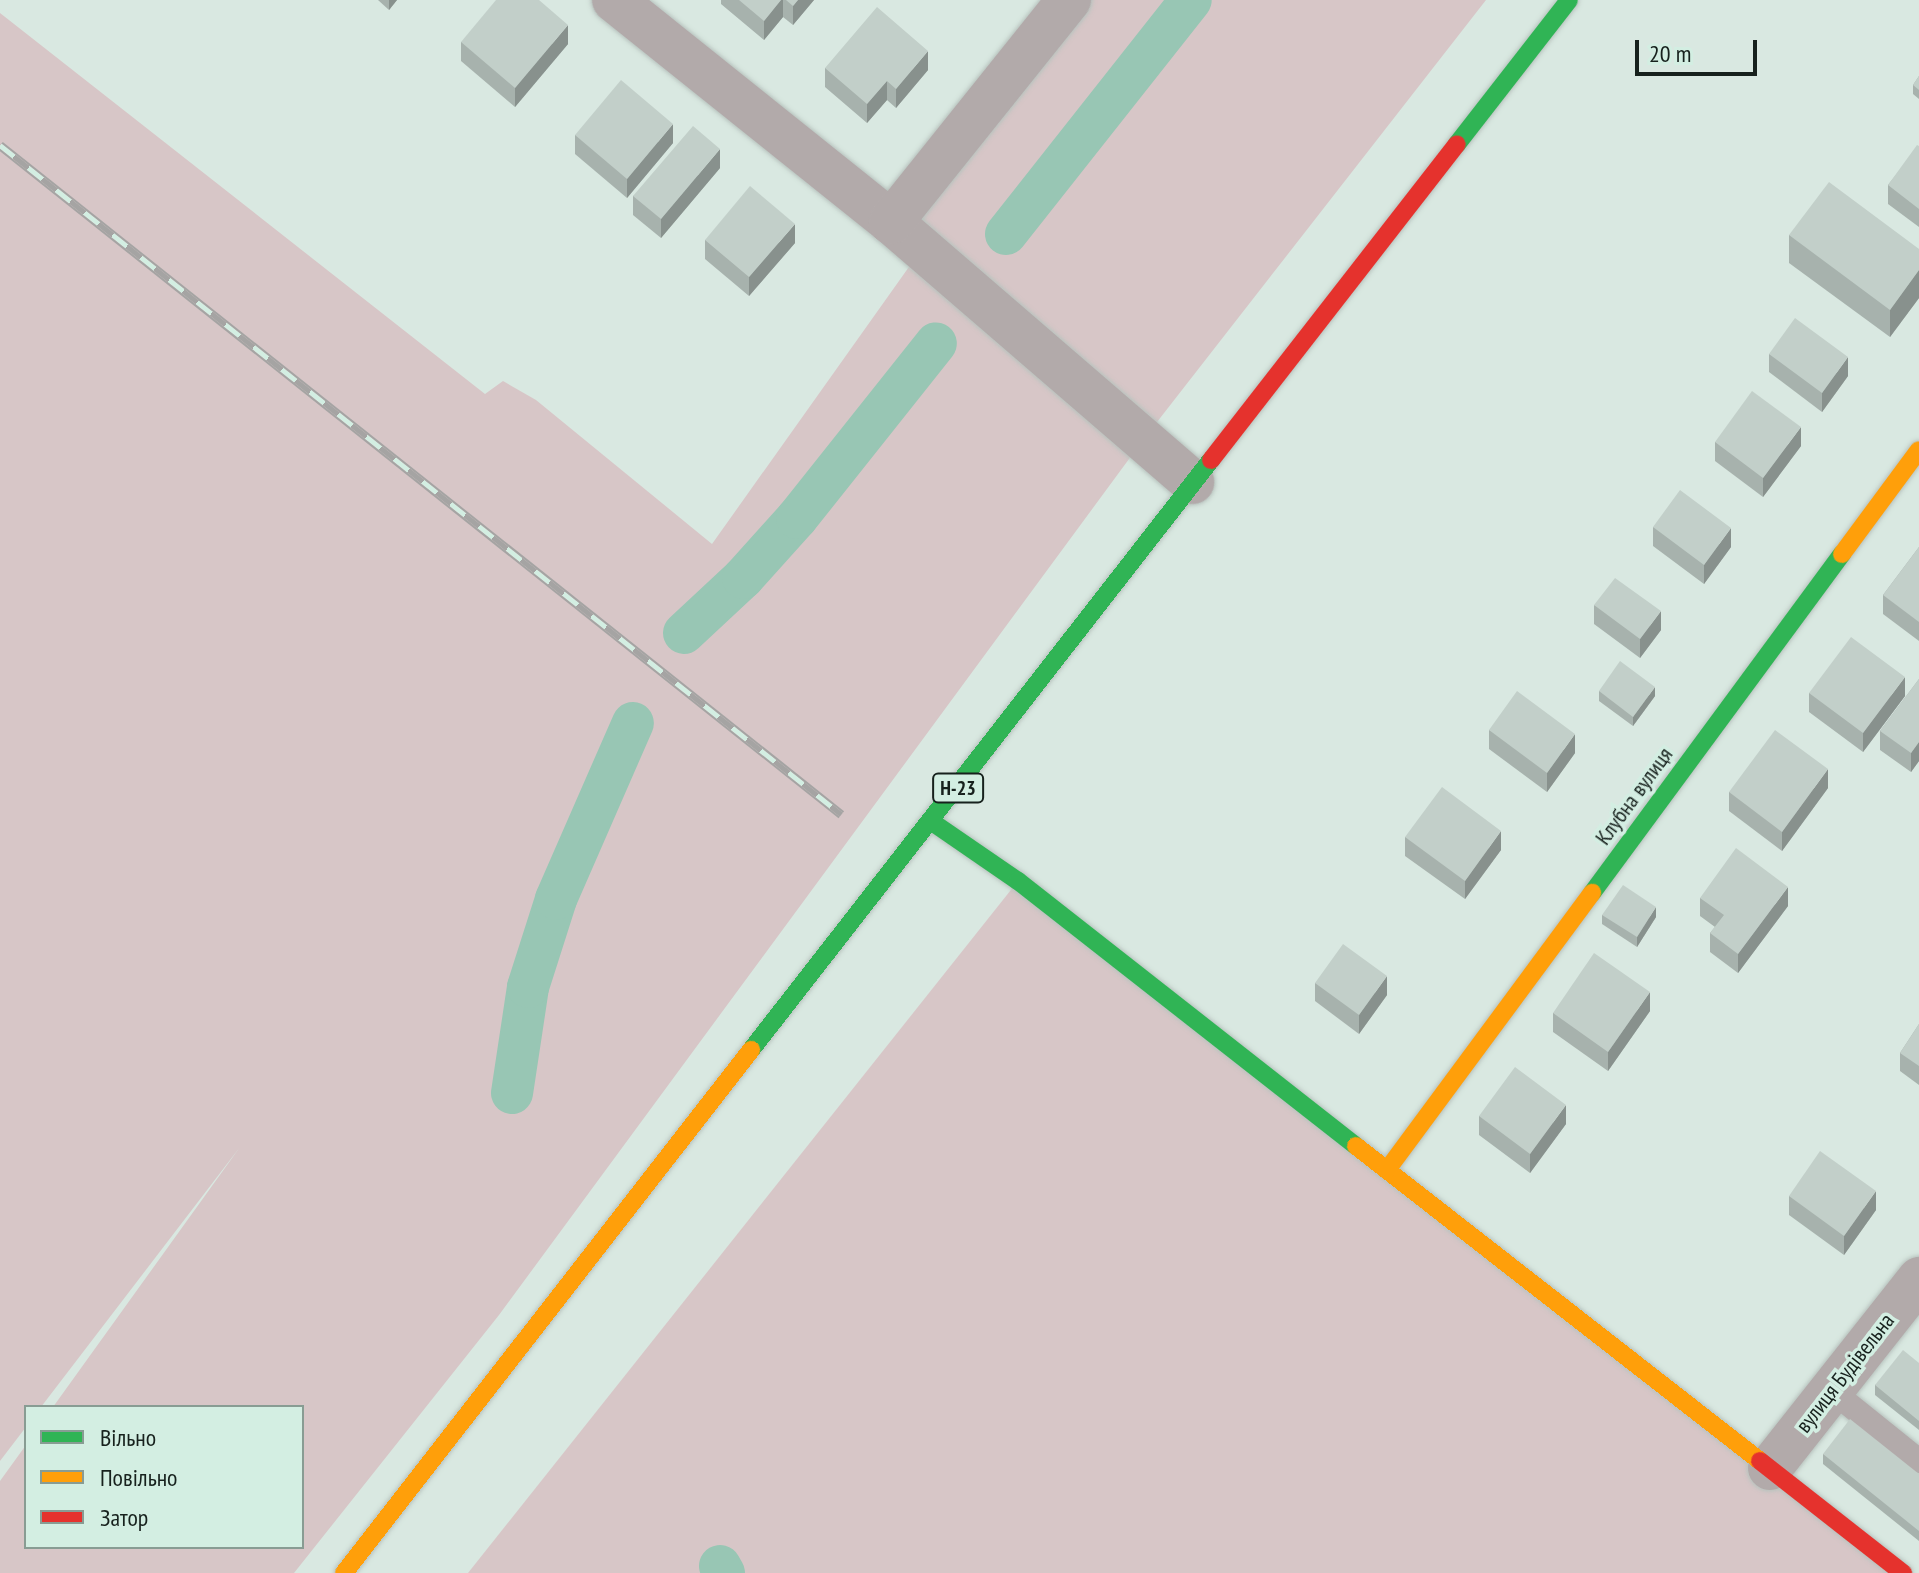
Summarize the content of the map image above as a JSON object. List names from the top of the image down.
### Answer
{
  "streets": {
    "street": ["Н-23", "Клубна вулиця", "вулиця Будівельна"]
  },
  "legend": ["Вільно", "Повільно", "Затор"],
  "scale_bar": "20 m"
}
